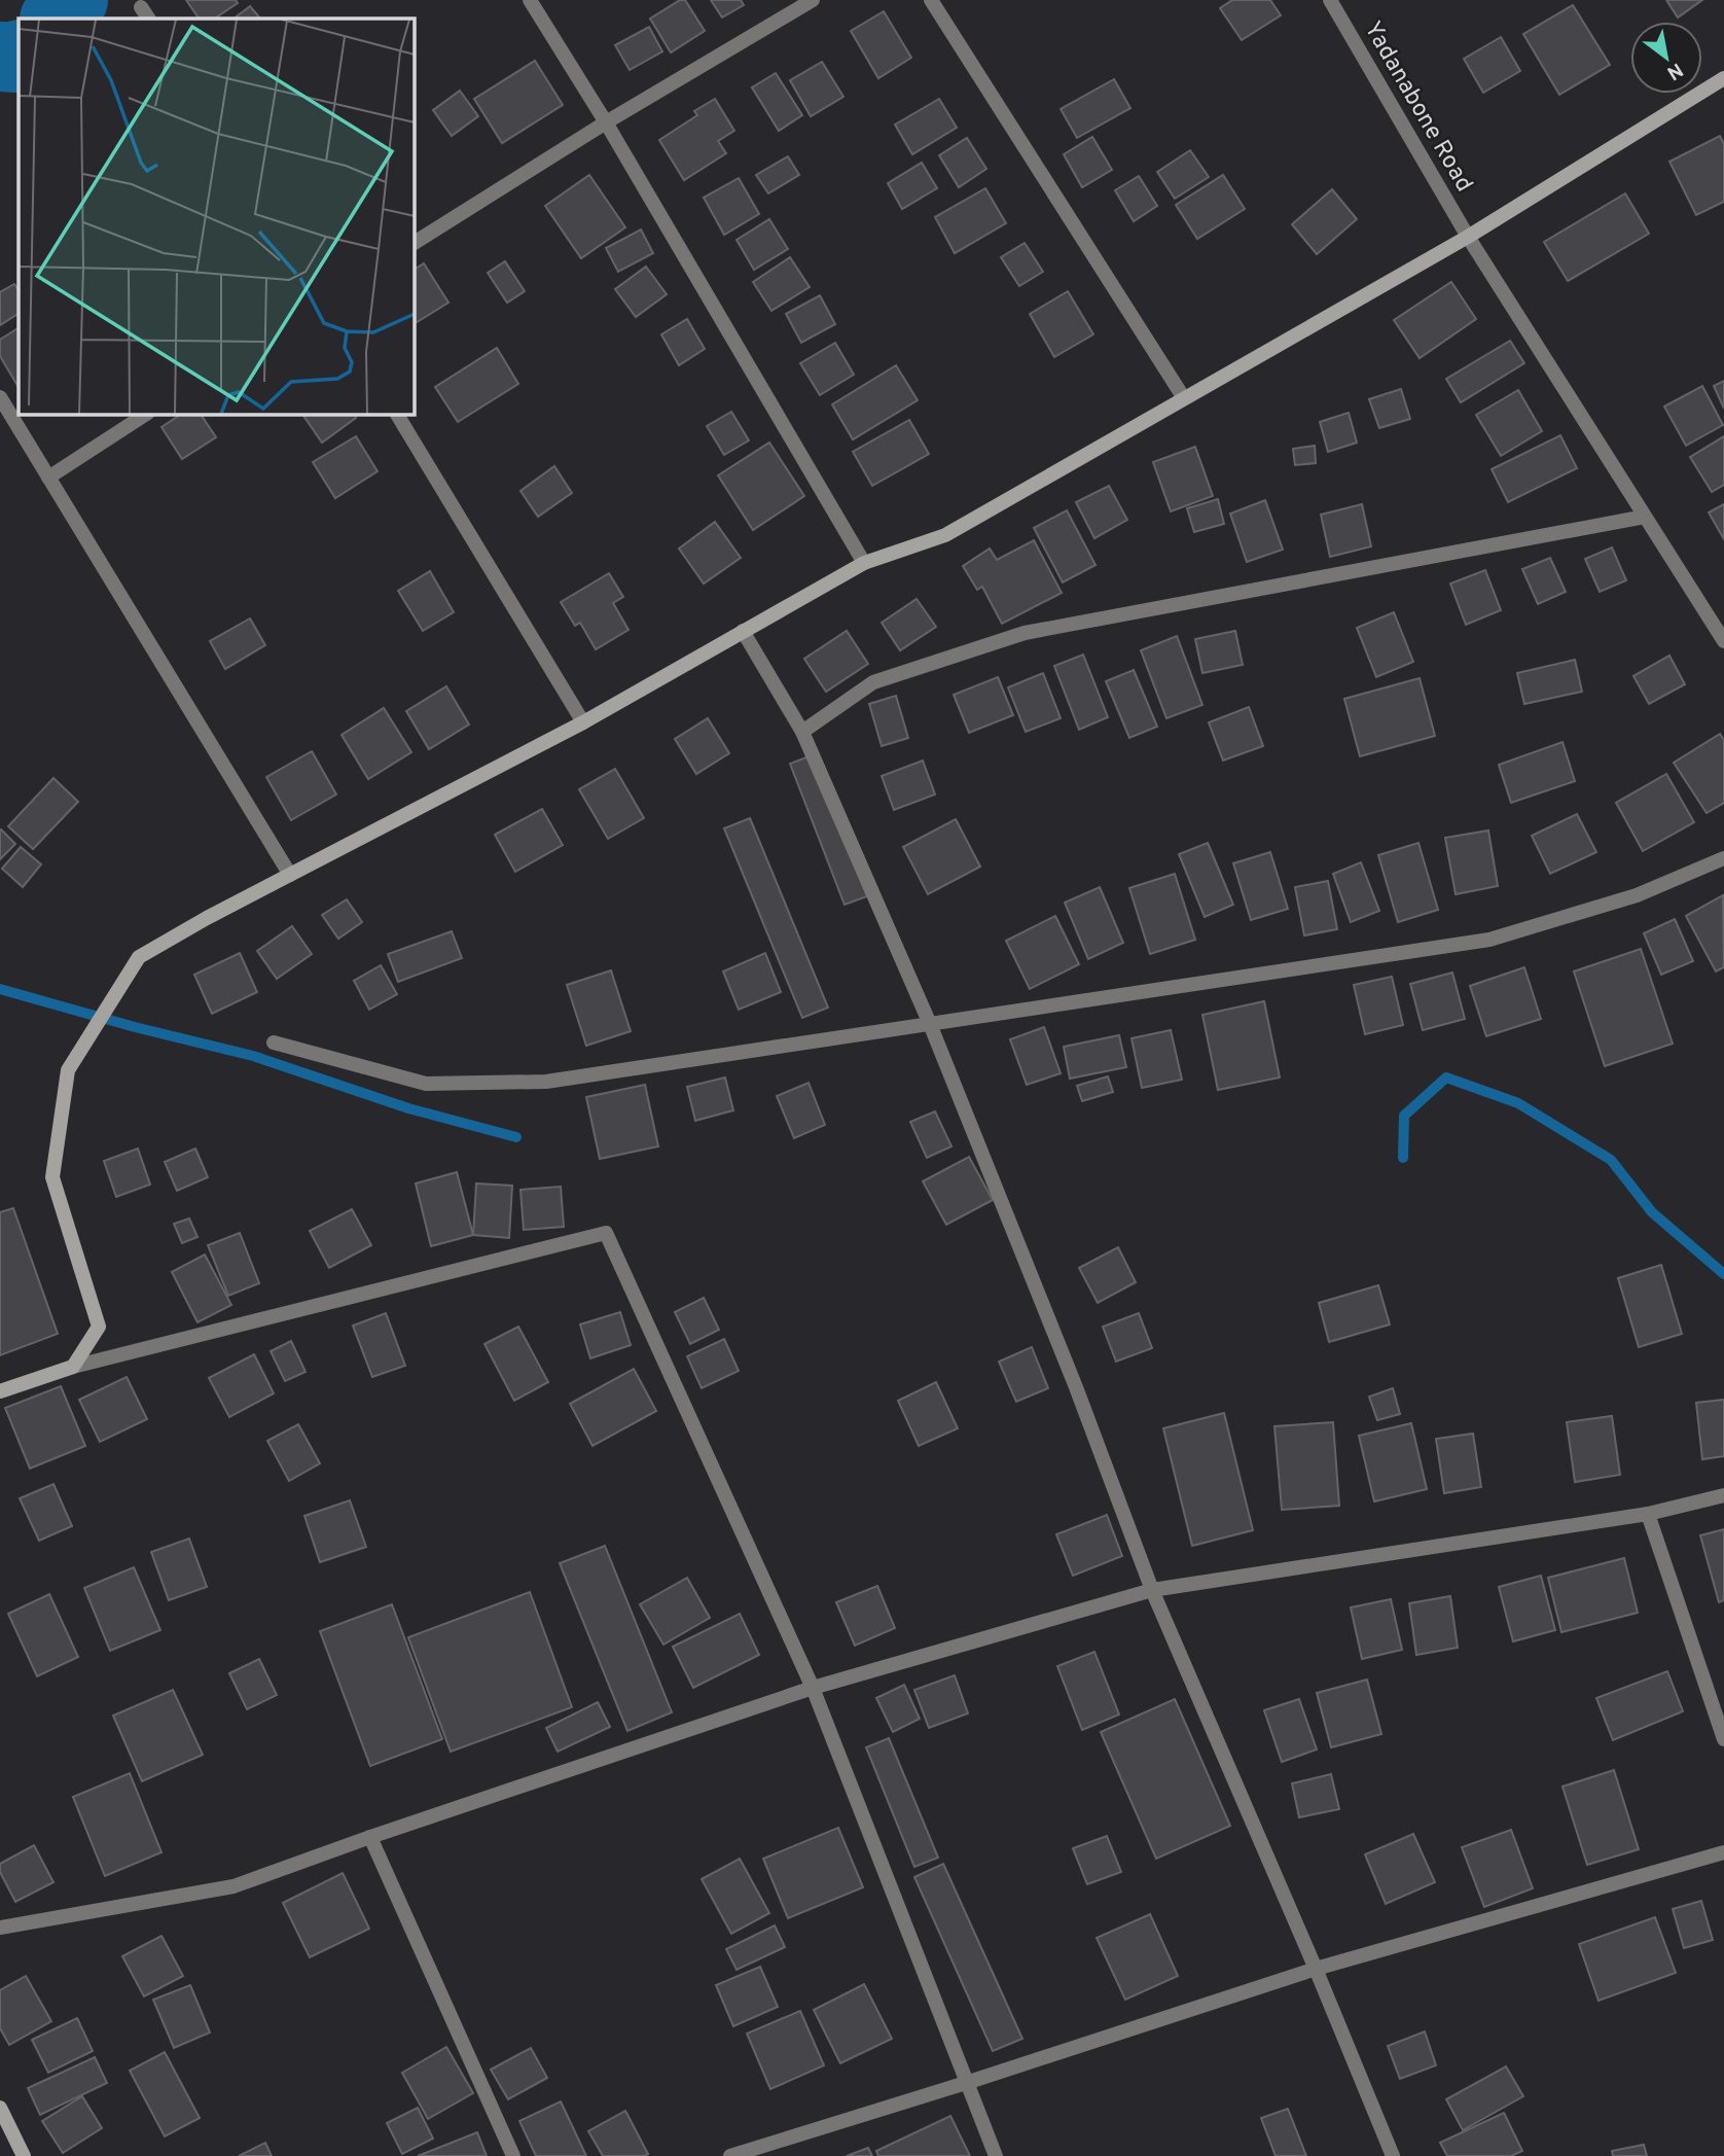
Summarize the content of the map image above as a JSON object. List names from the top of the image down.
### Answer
{
  "streets": {
    "street": ["Yadanabone Road"]
  },
  "north": "bottom right"
}
